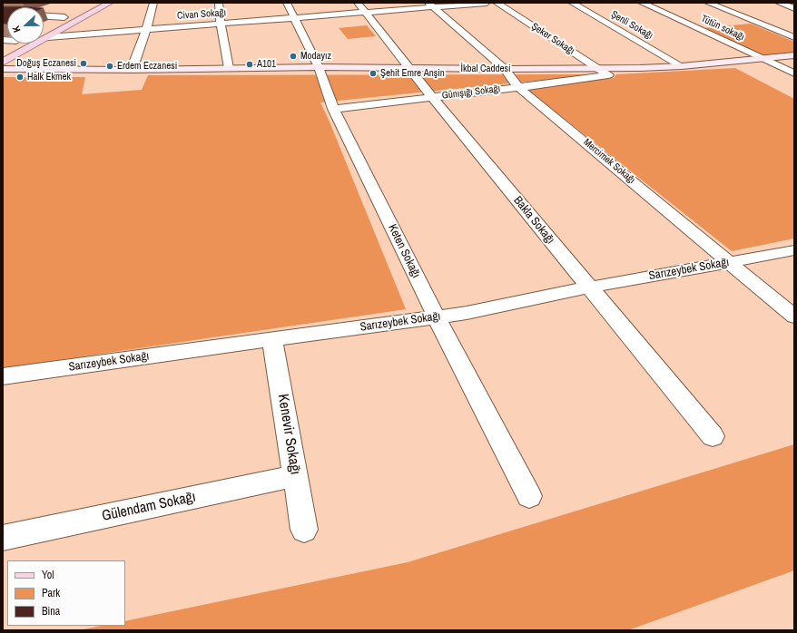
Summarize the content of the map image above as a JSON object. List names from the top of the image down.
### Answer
{
  "streets": {
    "main road": ["İkbal Caddesi"],
    "street": [
      "Civan Sokağı",
      "Şenli Sokağı",
      "Tütün sokağı",
      "Şeker Sokağı",
      "Günışığı Sokağı",
      "Mercimek Sokağı",
      "Bakla Sokağı",
      "Keten Sokağı",
      "Sarızeybek Sokağı",
      "Kenevir Sokağı",
      "Gülendam Sokağı"
    ]
  },
  "crossings": [
    ["Civan Sokağı", "Mercimek Sokağı"],
    ["Civan Sokağı", "Bakla Sokağı"],
    ["Civan Sokağı", "Keten Sokağı"],
    ["Şenli Sokağı", "İkbal Caddesi"],
    ["Tütün sokağı", "İkbal Caddesi"],
    ["Şeker Sokağı", "İkbal Caddesi"],
    ["Şeker Sokağı", "Günışığı Sokağı"],
    ["İkbal Caddesi", "Mercimek Sokağı"],
    ["İkbal Caddesi", "Bakla Sokağı"],
    ["İkbal Caddesi", "Keten Sokağı"],
    ["Günışığı Sokağı", "Mercimek Sokağı"],
    ["Günışığı Sokağı", "Bakla Sokağı"],
    ["Günışığı Sokağı", "Keten Sokağı"],
    ["Mercimek Sokağı", "Sarızeybek Sokağı"],
    ["Bakla Sokağı", "Sarızeybek Sokağı"],
    ["Keten Sokağı", "Sarızeybek Sokağı"],
    ["Sarızeybek Sokağı", "Kenevir Sokağı"],
    ["Kenevir Sokağı", "Gülendam Sokağı"]
  ],
  "places": [
    "Modayız",
    "Doğuş Eczanesi",
    "A101",
    "Erdem Eczanesi",
    "Şehit Emre Anşin",
    "Halk Ekmek"
  ],
  "legend": ["Yol", "Park", "Bina"],
  "north": "left"
}
